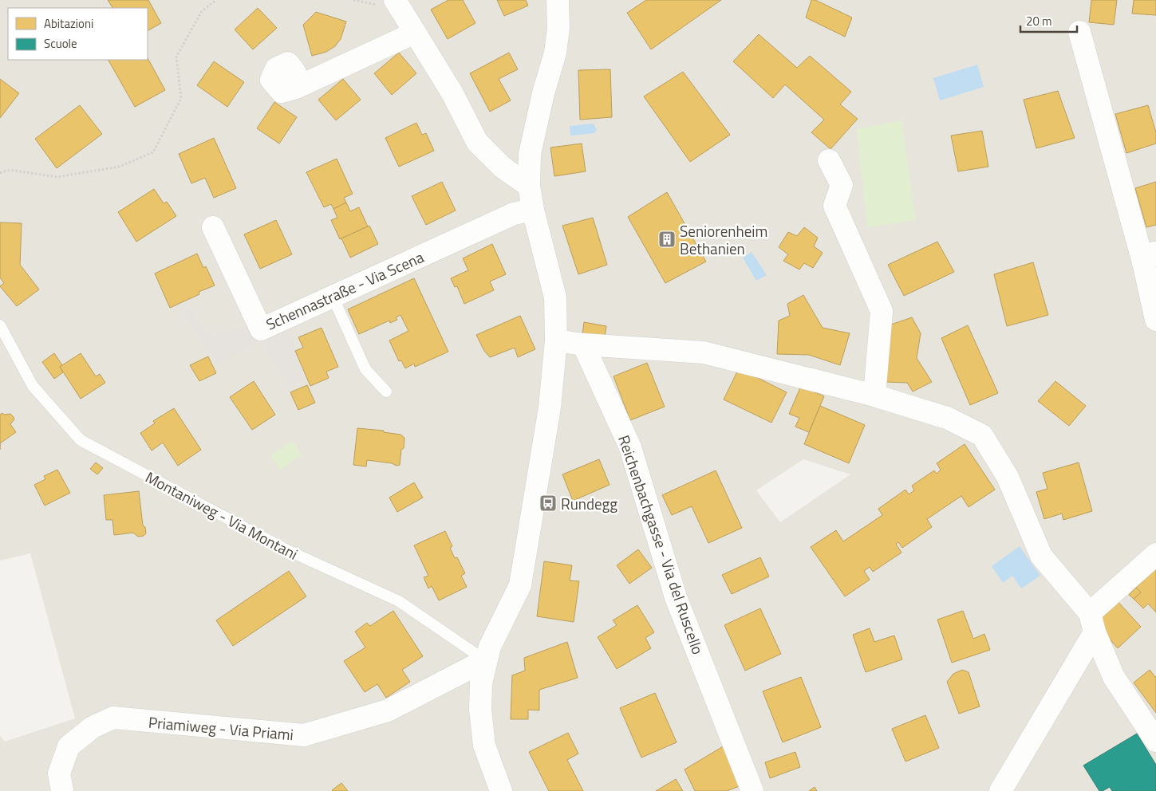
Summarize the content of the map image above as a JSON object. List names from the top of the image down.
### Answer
{
  "streets": {
    "street": ["Schennastraße - Via Scena", "Reichenbachgasse - Via del Ruscello", "Priamiweg - Via Priami"],
    "lane": ["Montaniweg - Via Montani"]
  },
  "crossings": [
    ["Montaniweg - Via Montani", "Priamiweg - Via Priami"]
  ],
  "places": {
    "building": ["Seniorenheim Bethanien"],
    "bus stop": ["Rundegg"]
  },
  "legend": ["Abitazioni", "Scuole"],
  "scale_bar": "20 m"
}
